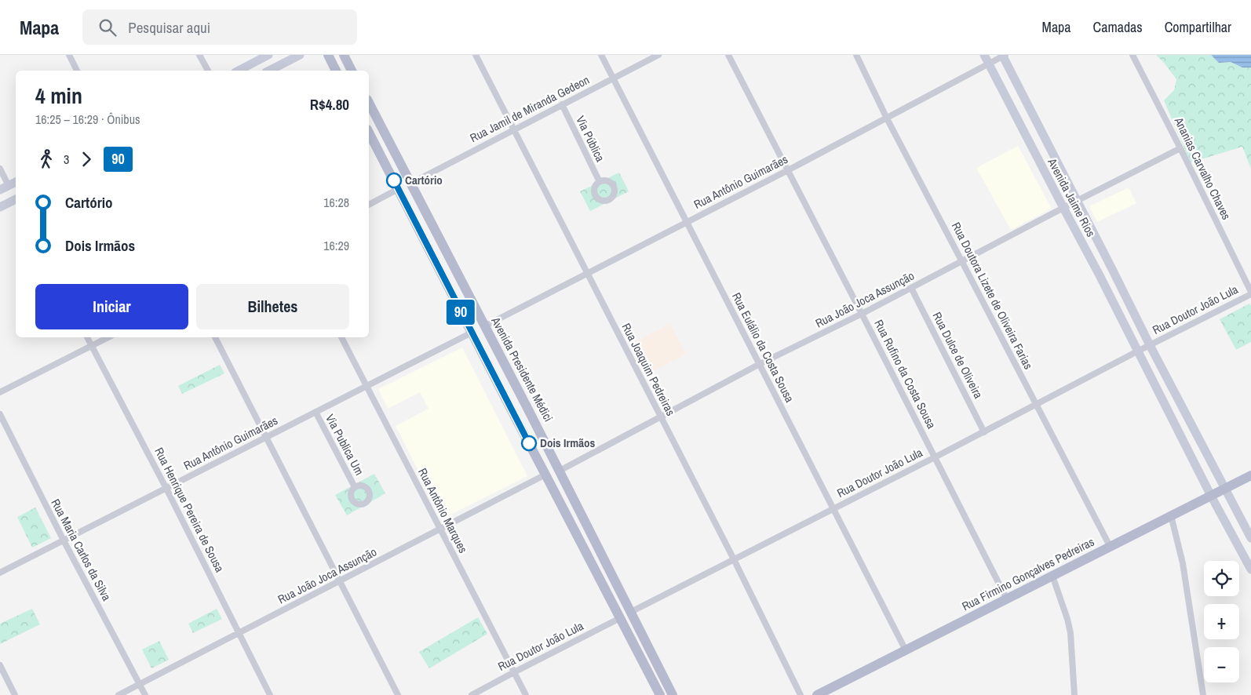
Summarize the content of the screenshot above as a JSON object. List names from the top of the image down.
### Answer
{
  "streets": {
    "main road": ["Avenida Presidente Médici", "Rua Firmino Gonçalves Pedreiras"],
    "street": [
      "Rua Jamil de Miranda Gedeon",
      "Via Pública",
      "Ananias Carvalho Chaves",
      "Rua Antônio Guimarães",
      "Avenida Jaime Rios",
      "Rua Doutora Lizete de Oliveira Farias",
      "Rua João Joca Assunção",
      "Rua Doutor João Lula",
      "Rua Eulálio da Costa Sousa",
      "Rua Dulce de Oliveira",
      "Rua Joaquim Pedreiras",
      "Rua Rufino da Costa Sousa",
      "Via Publica Um",
      "Rua Henrique Pereira de Sousa",
      "Rua Antônio Marques",
      "Rua Maria Carlos da Silva"
    ]
  },
  "crossings": [
    ["Rua Jamil de Miranda Gedeon", "Via Pública"],
    ["Rua Jamil de Miranda Gedeon", "Rua Eulálio da Costa Sousa"],
    ["Rua Jamil de Miranda Gedeon", "Avenida Presidente Médici"],
    ["Rua Jamil de Miranda Gedeon", "Rua Joaquim Pedreiras"],
    ["Ananias Carvalho Chaves", "Rua João Joca Assunção"],
    ["Ananias Carvalho Chaves", "Rua Doutor João Lula"],
    ["Rua Antônio Guimarães", "Avenida Jaime Rios"],
    ["Rua Antônio Guimarães", "Rua Doutora Lizete de Oliveira Farias"],
    ["Rua Antônio Guimarães", "Rua Eulálio da Costa Sousa"],
    ["Rua Antônio Guimarães", "Avenida Presidente Médici"],
    ["Rua Antônio Guimarães", "Rua Joaquim Pedreiras"],
    ["Rua Antônio Guimarães", "Rua Rufino da Costa Sousa"],
    ["Rua Antônio Guimarães", "Via Publica Um"],
    ["Rua Antônio Guimarães", "Rua Henrique Pereira de Sousa"],
    ["Rua Antônio Guimarães", "Rua Antônio Marques"],
    ["Rua Antônio Guimarães", "Rua Maria Carlos da Silva"],
    ["Avenida Jaime Rios", "Rua João Joca Assunção"],
    ["Avenida Jaime Rios", "Rua Doutor João Lula"],
    ["Avenida Jaime Rios", "Rua Firmino Gonçalves Pedreiras"],
    ["Rua Doutora Lizete de Oliveira Farias", "Rua João Joca Assunção"],
    ["Rua Doutora Lizete de Oliveira Farias", "Rua Doutor João Lula"],
    ["Rua Doutora Lizete de Oliveira Farias", "Rua Firmino Gonçalves Pedreiras"],
    ["Rua João Joca Assunção", "Rua Eulálio da Costa Sousa"],
    ["Rua João Joca Assunção", "Rua Dulce de Oliveira"],
    ["Rua João Joca Assunção", "Avenida Presidente Médici"],
    ["Rua João Joca Assunção", "Rua Joaquim Pedreiras"],
    ["Rua João Joca Assunção", "Rua Rufino da Costa Sousa"],
    ["Rua João Joca Assunção", "Rua Henrique Pereira de Sousa"],
    ["Rua João Joca Assunção", "Rua Antônio Marques"],
    ["Rua João Joca Assunção", "Rua Maria Carlos da Silva"],
    ["Rua Doutor João Lula", "Rua Eulálio da Costa Sousa"],
    ["Rua Doutor João Lula", "Rua Dulce de Oliveira"],
    ["Rua Doutor João Lula", "Avenida Presidente Médici"],
    ["Rua Doutor João Lula", "Rua Joaquim Pedreiras"],
    ["Rua Doutor João Lula", "Rua Rufino da Costa Sousa"],
    ["Rua Doutor João Lula", "Rua Antônio Marques"],
    ["Rua Eulálio da Costa Sousa", "Rua Firmino Gonçalves Pedreiras"],
    ["Rua Rufino da Costa Sousa", "Rua Firmino Gonçalves Pedreiras"]
  ],
  "places": ["Cartório", "Dois Irmãos"],
  "lines": ["bus line 90"],
  "page": {
    "header": "Mapa",
    "search": "Pesquisar aqui",
    "nav": ["Mapa", "Camadas", "Compartilhar"],
    "on_map": "90",
    "heading": ["4 min", "16:25 – 16:29 · Ônibus", "R$4.80"],
    "legs": ["3", "90"],
    "list": [
      {
        "name": "Cartório",
        "value": "16:28"
      },
      {
        "name": "Dois Irmãos",
        "value": "16:29"
      }
    ],
    "buttons": ["Iniciar", "Bilhetes"],
    "map_buttons": ["+", "−"]
  }
}
